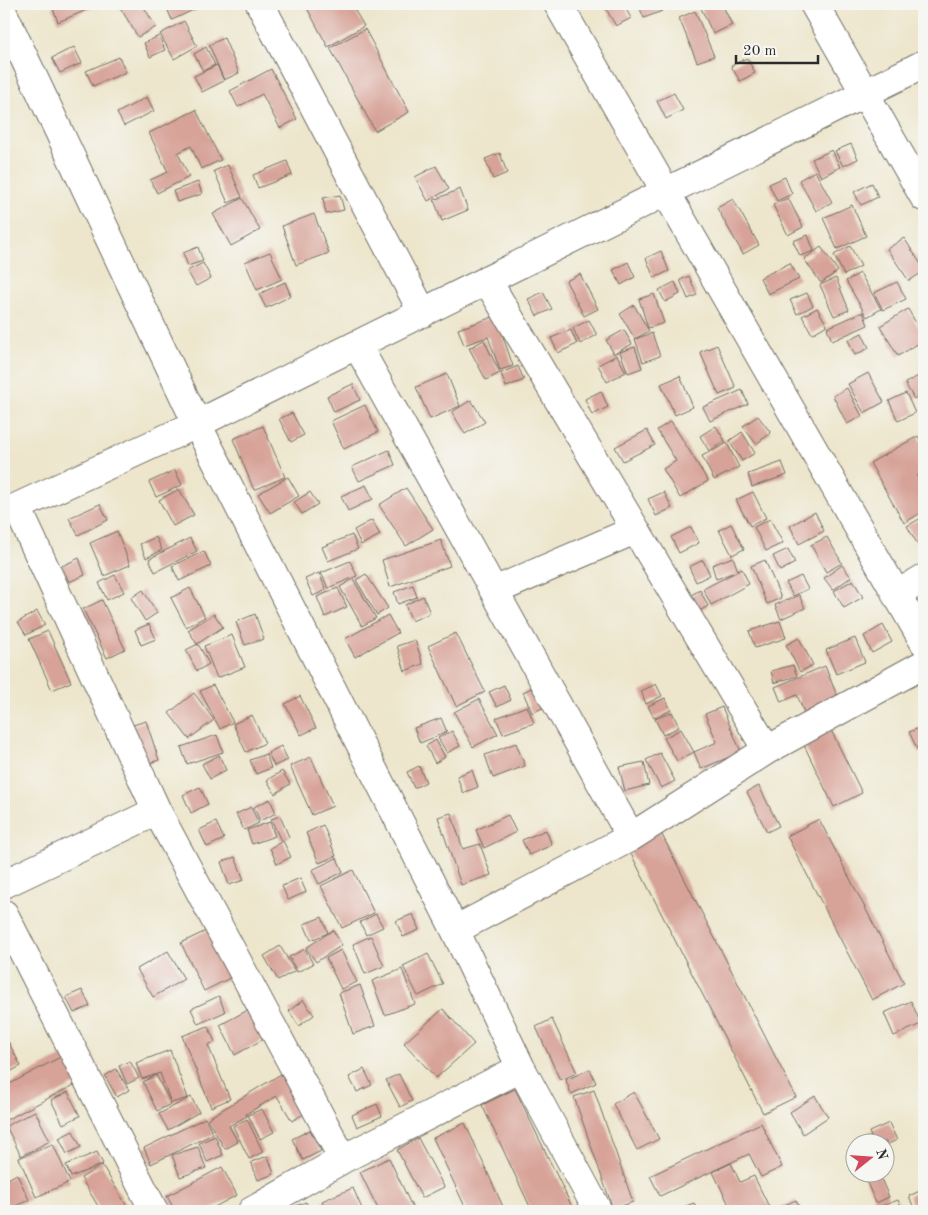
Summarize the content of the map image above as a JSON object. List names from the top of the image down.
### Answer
{
  "scale_bar": "20 m",
  "north": "right"
}
